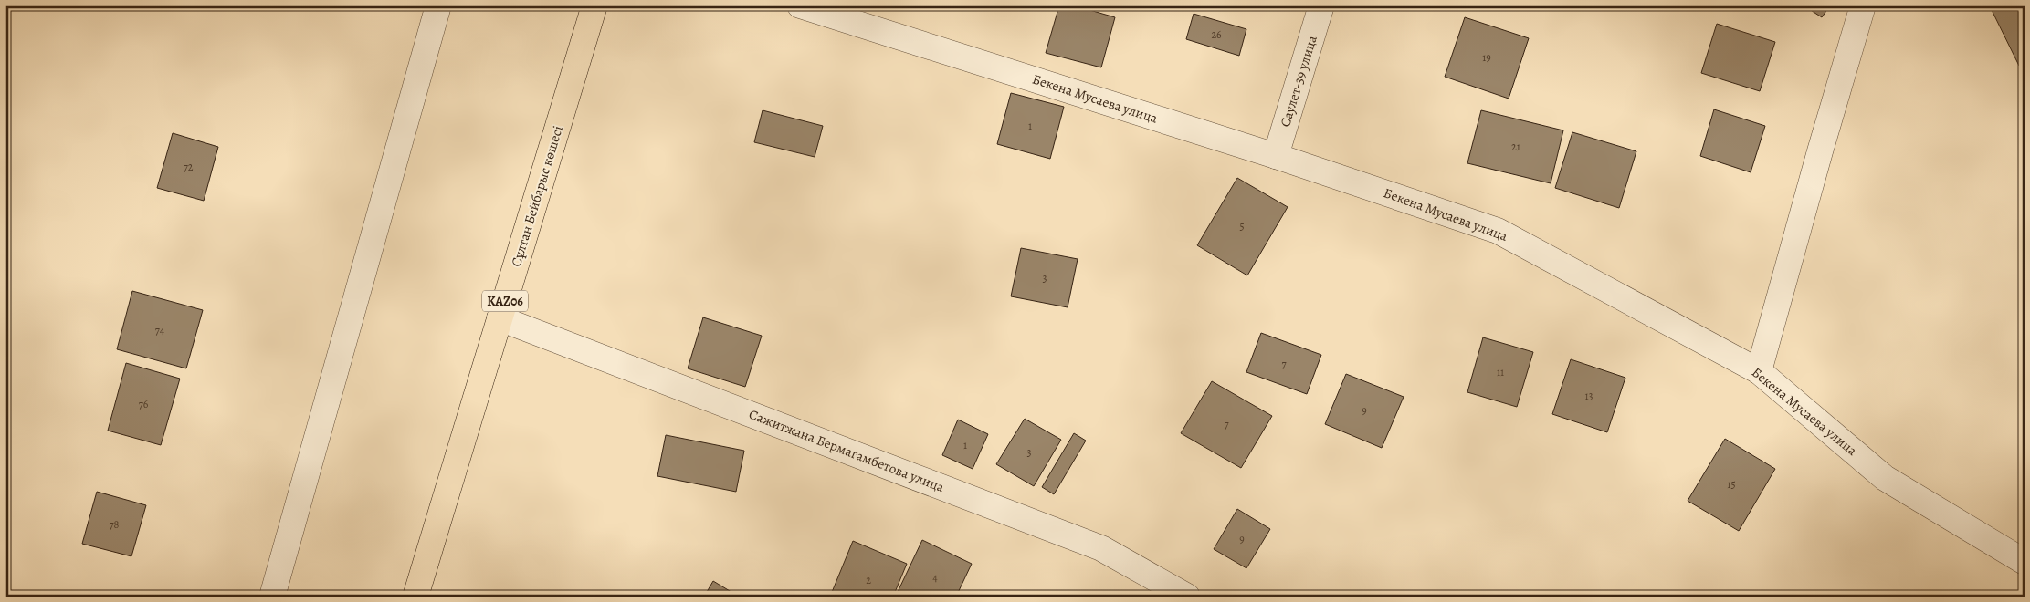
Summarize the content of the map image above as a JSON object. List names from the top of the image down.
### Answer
{
  "streets": {
    "main road": ["Сұлтан Бейбарыс көшесі", "KAZ06"],
    "street": ["Саулет-39 улица", "Бекена Мусаева улица", "Сажитжана Бермагамбетова улица"]
  },
  "crossings": [
    ["Саулет-39 улица", "Бекена Мусаева улица"],
    ["Сұлтан Бейбарыс көшесі", "Сажитжана Бермагамбетова улица"]
  ],
  "house_numbers": [
    "26",
    "19",
    "1",
    "21",
    "72",
    "5",
    "3",
    "74",
    "7",
    "11",
    "13",
    "76",
    "9",
    "7",
    "1",
    "3",
    "15",
    "78",
    "9",
    "4",
    "2"
  ]
}
